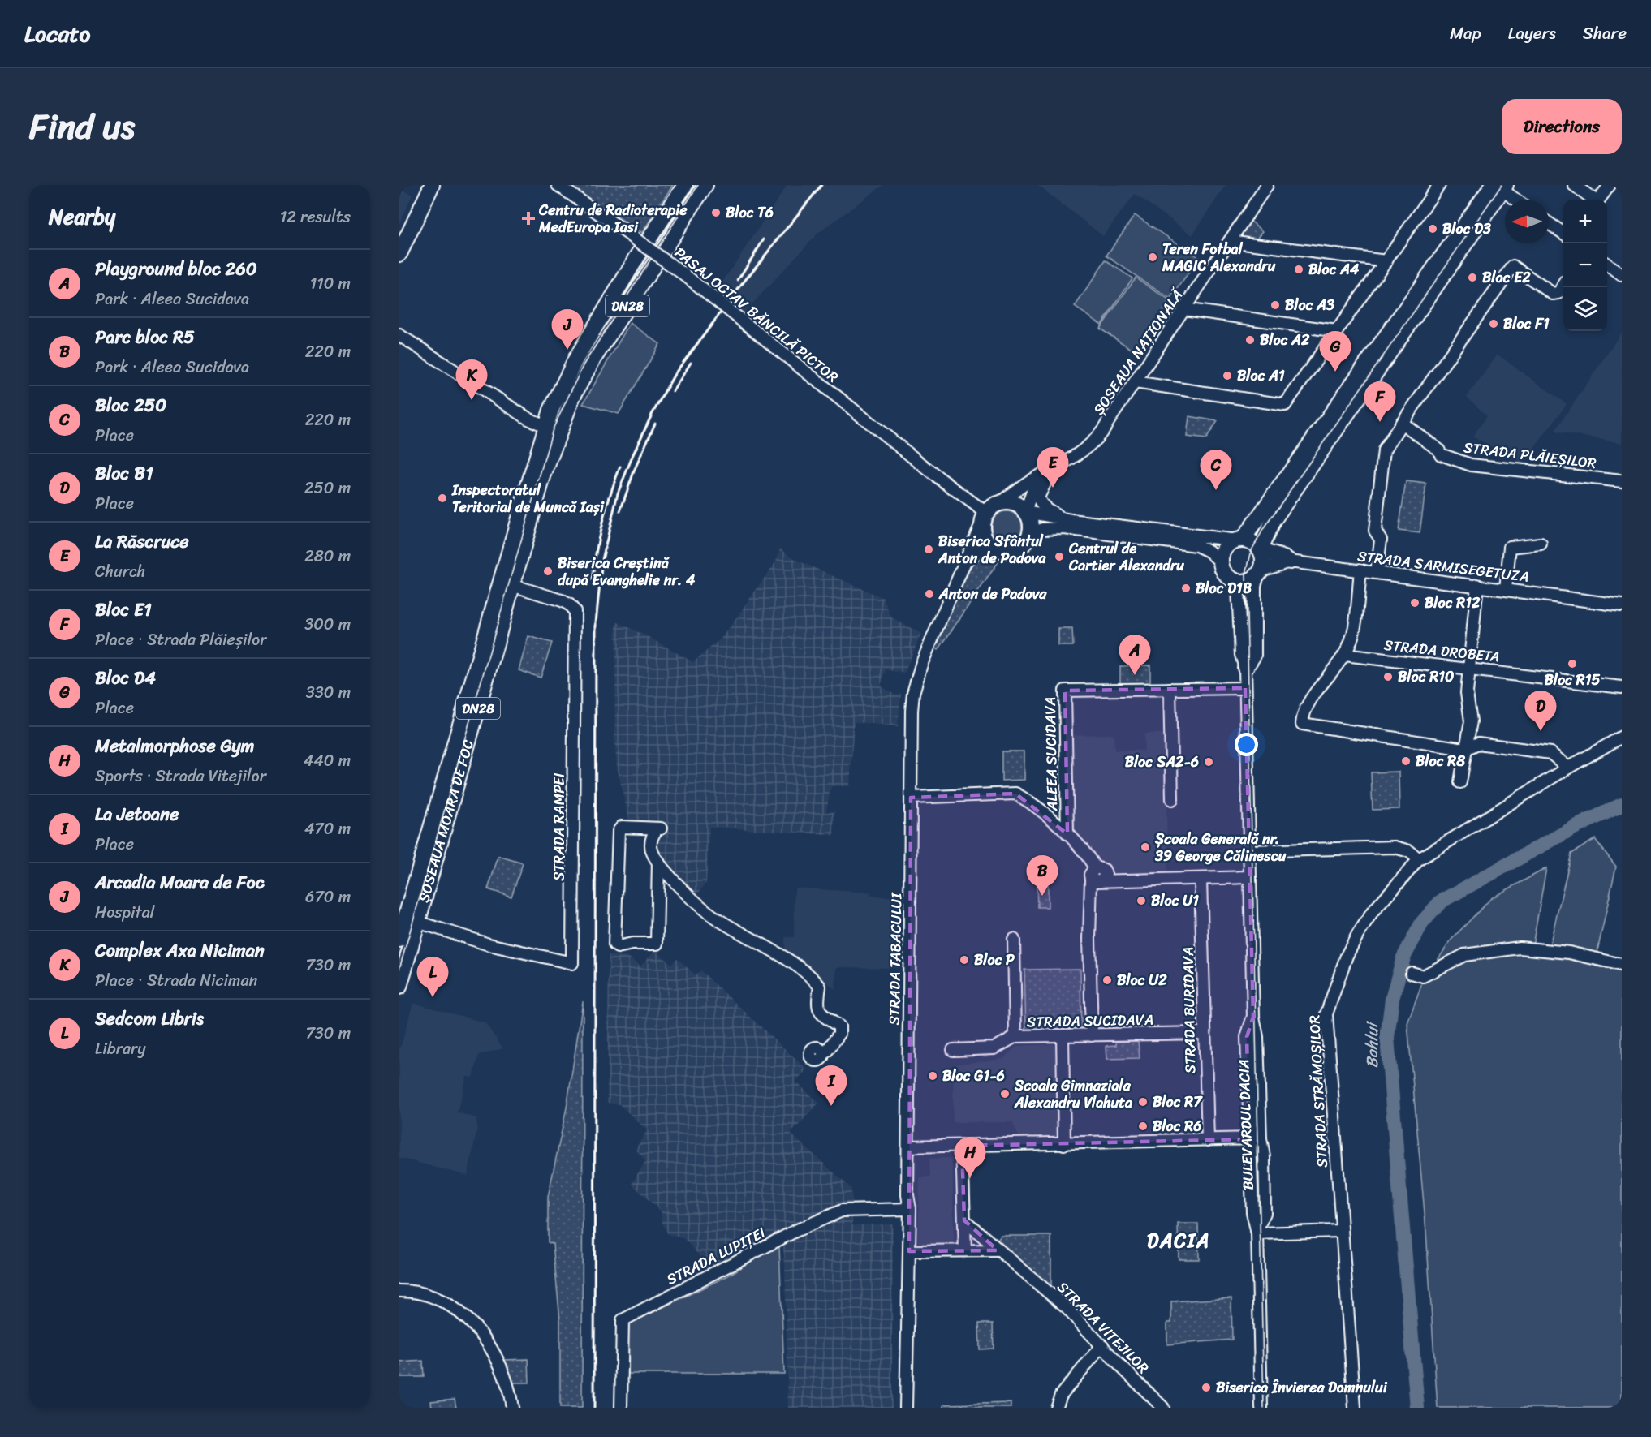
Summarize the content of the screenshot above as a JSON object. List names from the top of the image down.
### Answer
{
  "streets": {
    "main road": ["DN28", "ȘOSEAUA MOARA DE FOC"],
    "street": [
      "PASAJ OCTAV BĂNCILĂ PICTOR",
      "ȘOSEAUA NAȚIONALĂ",
      "STRADA PLĂIEȘILOR",
      "STRADA SARMISEGETUZA",
      "STRADA DROBETA",
      "ALEEA SUCIDAVA",
      "STRADA RAMPEI",
      "STRADA TABACULUI",
      "STRADA BURIDAVA",
      "STRADA SUCIDAVA",
      "STRADA STRĂMOȘILOR",
      "BULEVARDUL DACIA",
      "STRADA LUPIȚEI",
      "STRADA VITEJILOR"
    ]
  },
  "crossings": [
    ["DN28", "ȘOSEAUA MOARA DE FOC"],
    ["PASAJ OCTAV BĂNCILĂ PICTOR", "ȘOSEAUA NAȚIONALĂ"],
    ["PASAJ OCTAV BĂNCILĂ PICTOR", "STRADA TABACULUI"],
    ["ȘOSEAUA NAȚIONALĂ", "STRADA TABACULUI"],
    ["STRADA SARMISEGETUZA", "BULEVARDUL DACIA"],
    ["ALEEA SUCIDAVA", "BULEVARDUL DACIA"],
    ["ȘOSEAUA MOARA DE FOC", "STRADA RAMPEI"],
    ["STRADA TABACULUI", "STRADA LUPIȚEI"],
    ["STRADA BURIDAVA", "STRADA SUCIDAVA"]
  ],
  "districts": ["DACIA"],
  "water": ["Bahlui"],
  "places": {
    "other": [
      "Bloc T6",
      "Bloc D3",
      "Teren Fotbal MAGIC Alexandru",
      "Bloc A4",
      "Bloc E2",
      "Bloc A3",
      "Bloc F1",
      "Bloc A2",
      "Bloc A1",
      "Inspectoratul Teritorial de Muncă Iași",
      "Biserica Sfântul Anton de Padova",
      "Centrul de Cartier Alexandru",
      "Biserica Creștină după Evanghelie nr. 4",
      "Bloc D1B",
      "Anton de Padova",
      "Bloc R12",
      "Bloc R15",
      "Bloc R10",
      "Bloc R8",
      "Bloc SA2-6",
      "Școala Generală nr. 39 George Călinescu",
      "Bloc U1",
      "Bloc P",
      "Bloc U2",
      "Bloc G1-6",
      "Scoala Gimnaziala Alexandru Vlahuta",
      "Bloc R7",
      "Bloc R6",
      "Biserica Învierea Domnului"
    ],
    "health": ["Centru de Radioterapie MedEuropa Iasi"]
  },
  "north": "left",
  "page": {
    "header": "Locato",
    "nav": ["Map", "Layers", "Share"],
    "title": "Find us",
    "buttons": "Directions",
    "heading": ["Nearby", "12 results"],
    "map_buttons": ["+", "−"],
    "list": [
      {
        "mark": "A",
        "name": "Playground bloc 260",
        "note": "Park · Aleea Sucidava",
        "value": "110 m"
      },
      {
        "mark": "B",
        "name": "Parc bloc R5",
        "note": "Park · Aleea Sucidava",
        "value": "220 m"
      },
      {
        "mark": "C",
        "name": "Bloc 250",
        "note": "Place",
        "value": "220 m"
      },
      {
        "mark": "D",
        "name": "Bloc B1",
        "note": "Place",
        "value": "250 m"
      },
      {
        "mark": "E",
        "name": "La Răscruce",
        "note": "Church",
        "value": "280 m"
      },
      {
        "mark": "F",
        "name": "Bloc E1",
        "note": "Place · Strada Plăieșilor",
        "value": "300 m"
      },
      {
        "mark": "G",
        "name": "Bloc D4",
        "note": "Place",
        "value": "330 m"
      },
      {
        "mark": "H",
        "name": "Metalmorphose Gym",
        "note": "Sports · Strada Vitejilor",
        "value": "440 m"
      },
      {
        "mark": "I",
        "name": "La Jetoane",
        "note": "Place",
        "value": "470 m"
      },
      {
        "mark": "J",
        "name": "Arcadia Moara de Foc",
        "note": "Hospital",
        "value": "670 m"
      },
      {
        "mark": "K",
        "name": "Complex Axa Niciman",
        "note": "Place · Strada Niciman",
        "value": "730 m"
      },
      {
        "mark": "L",
        "name": "Sedcom Libris",
        "note": "Library",
        "value": "730 m"
      }
    ],
    "pins": [
      "J",
      "G",
      "K",
      "F",
      "E",
      "C",
      "A",
      "D",
      "B",
      "L",
      "I",
      "H"
    ]
  }
}
